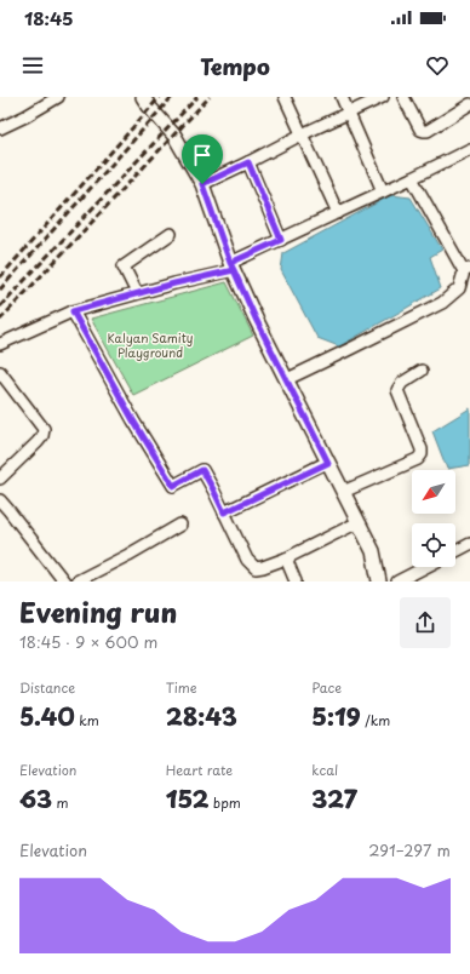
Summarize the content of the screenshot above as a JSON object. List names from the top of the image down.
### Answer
{
  "parks": ["Kalyan Samity Playground"],
  "north": "bottom left",
  "page": {
    "status": "18:45",
    "header": "Tempo",
    "heading": ["Evening run", "18:45 · 9 × 600 m"],
    "stats": [
      ["Distance", "5.40 km"],
      ["Time", "28:43"],
      ["Pace", "5:19 /km"],
      ["Elevation", "63 m"],
      ["Heart rate", "152 bpm"],
      ["kcal", "327"]
    ],
    "chart": ["Elevation", "291–297 m"]
  }
}
